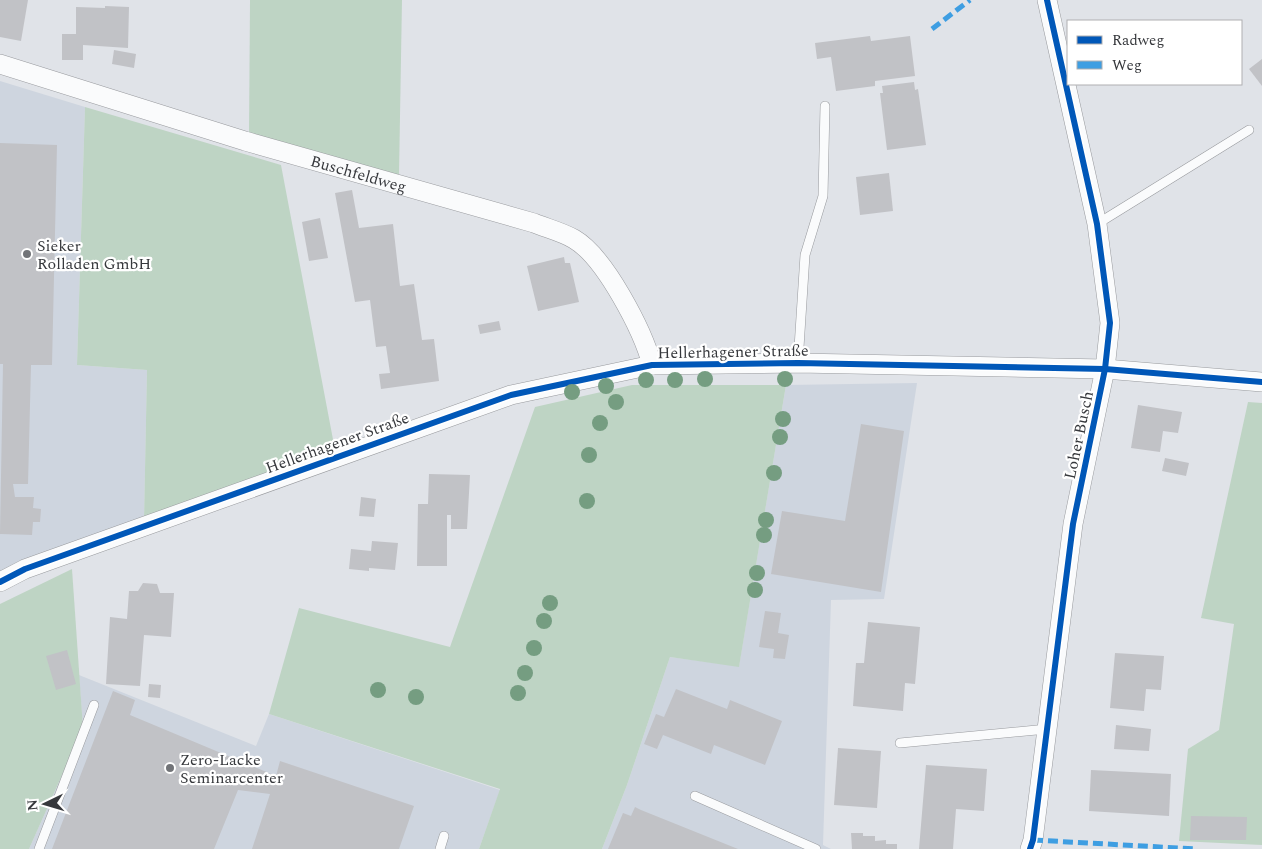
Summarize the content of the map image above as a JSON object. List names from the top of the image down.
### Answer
{
  "streets": {
    "street": ["Buschfeldweg", "Hellerhagener Straße", "Loher Busch"]
  },
  "crossings": [
    ["Buschfeldweg", "Hellerhagener Straße"],
    ["Hellerhagener Straße", "Loher Busch"]
  ],
  "places": ["Sieker Rolladen GmbH", "Zero-Lacke Seminarcenter"],
  "legend": ["Radweg", "Weg"],
  "north": "left"
}
